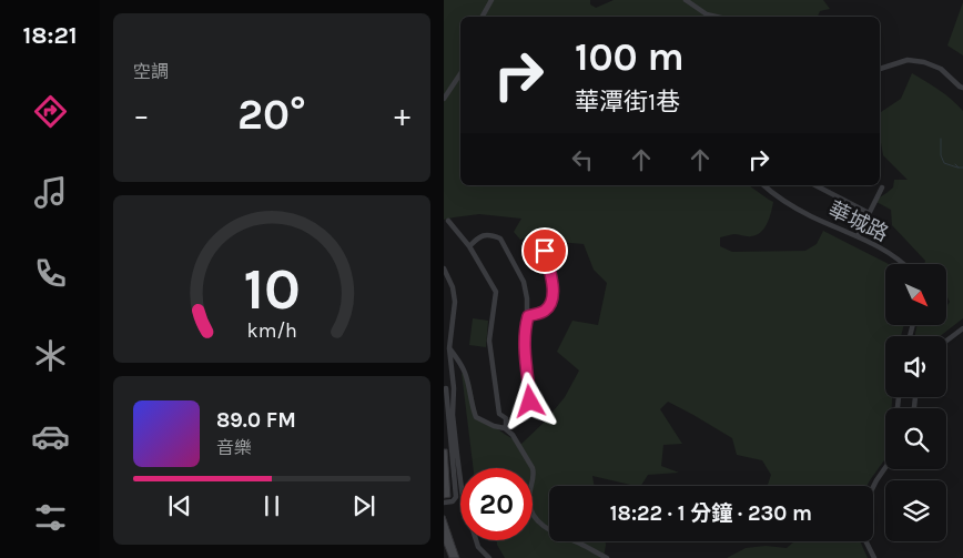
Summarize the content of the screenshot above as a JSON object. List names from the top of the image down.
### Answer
{
  "streets": {
    "street": ["華城路"]
  },
  "north": "bottom right",
  "page": {
    "tabs": "18:21",
    "tile": "空調",
    "turn": ["100 m", "華潭街1巷"],
    "heat": ["−", "20°", "+"],
    "song": ["89.0 FM", "音樂"],
    "limit": "20",
    "trip": "18:22 · 1 分鐘 · 230 m",
    "gauge": ["10", "km/h"]
  }
}
